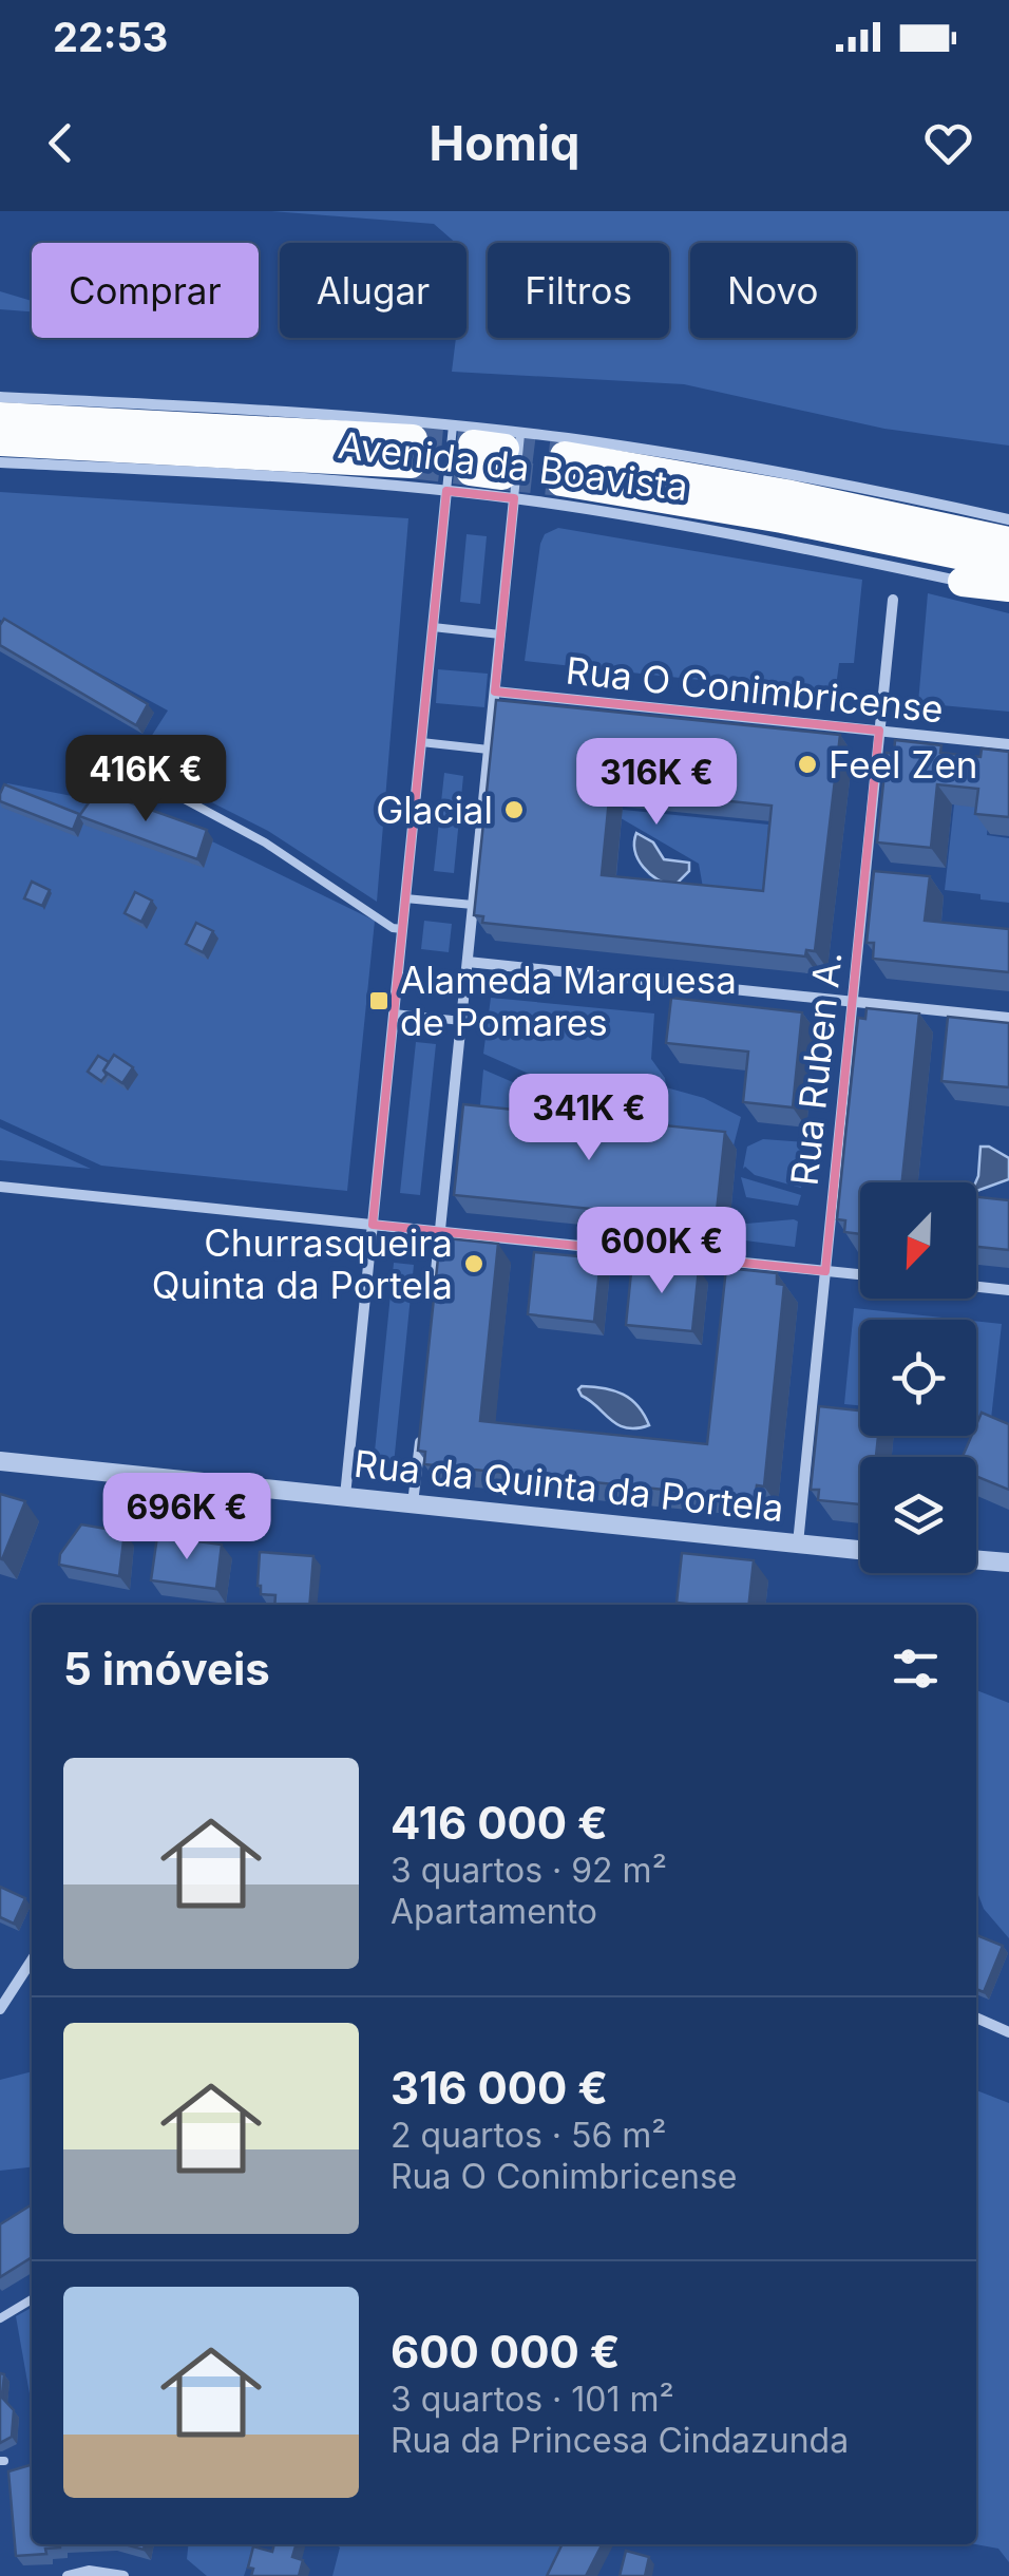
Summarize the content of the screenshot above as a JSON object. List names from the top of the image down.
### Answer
{
  "streets": {
    "highway": ["Avenida da Boavista"],
    "street": ["Rua O Conimbricense", "Rua Ruben A.", "Rua da Quinta da Portela"]
  },
  "crossings": [
    ["Rua O Conimbricense", "Rua Ruben A."],
    ["Rua Ruben A.", "Rua da Quinta da Portela"]
  ],
  "places": {
    "other": ["Feel Zen", "Glacial", "Churrasqueira Quinta da Portela"],
    "transit": ["Alameda Marquesa de Pomares"]
  },
  "north": "bottom left",
  "page": {
    "status": "22:53",
    "header": "Homiq",
    "chip": [
      "Comprar",
      "Alugar",
      "Filtros",
      "Novo"
    ],
    "price": [
      "416K €",
      "316K €",
      "341K €",
      "600K €",
      "696K €"
    ],
    "heading": "5 imóveis",
    "list": [
      {
        "name": "416 000 €",
        "note": "3 quartos · 92 m² · Apartamento"
      },
      {
        "name": "316 000 €",
        "note": "2 quartos · 56 m² · Rua O Conimbricense"
      },
      {
        "name": "600 000 €",
        "note": "3 quartos · 101 m² · Rua da Princesa Cindazunda"
      }
    ]
  }
}
